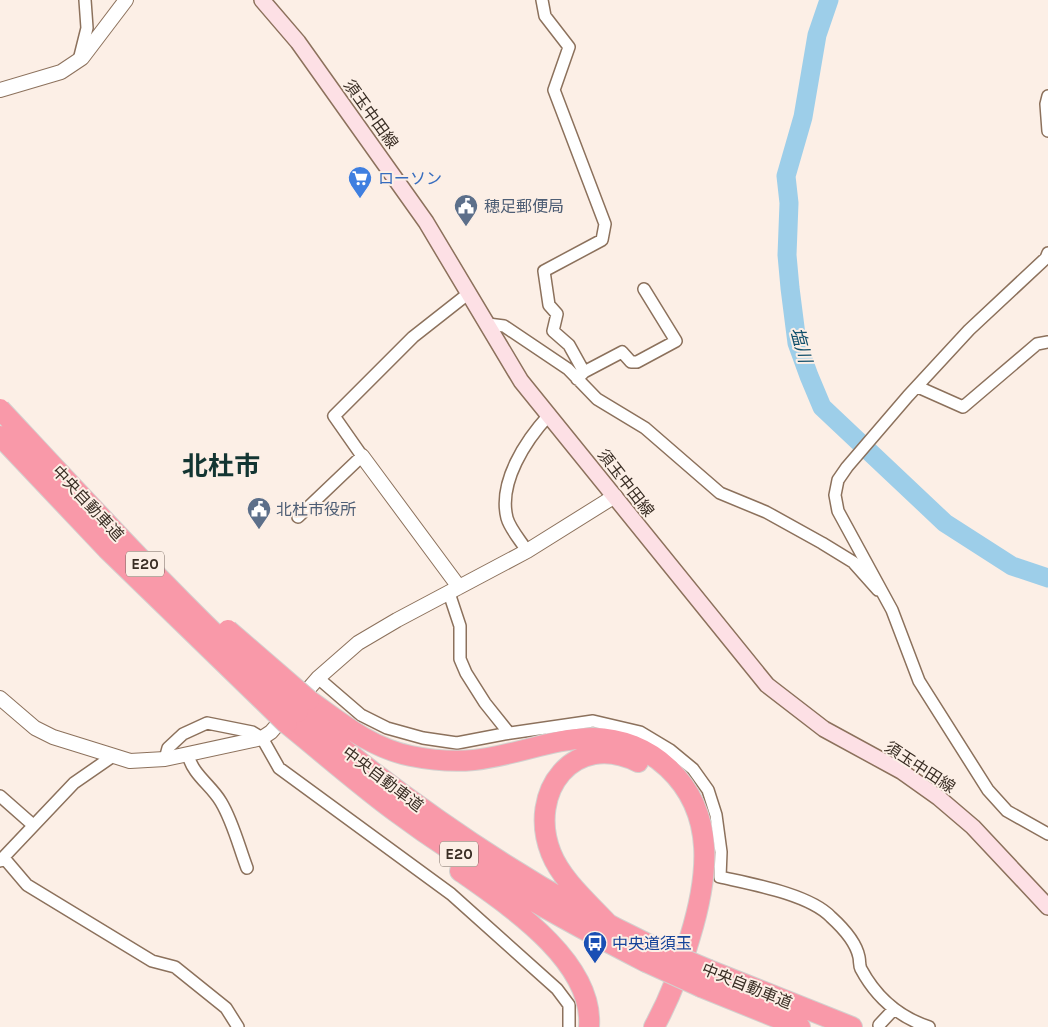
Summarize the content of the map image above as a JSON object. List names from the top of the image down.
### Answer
{
  "streets": {
    "highway": ["中央自動車道", "E20"],
    "main road": ["須玉中田線"]
  },
  "districts": ["北杜市"],
  "water": ["塩川"],
  "places": {
    "supermarket": ["ローソン"],
    "public building": ["穂足郵便局", "北杜市役所"],
    "bus stop": ["中央道須玉"]
  }
}
